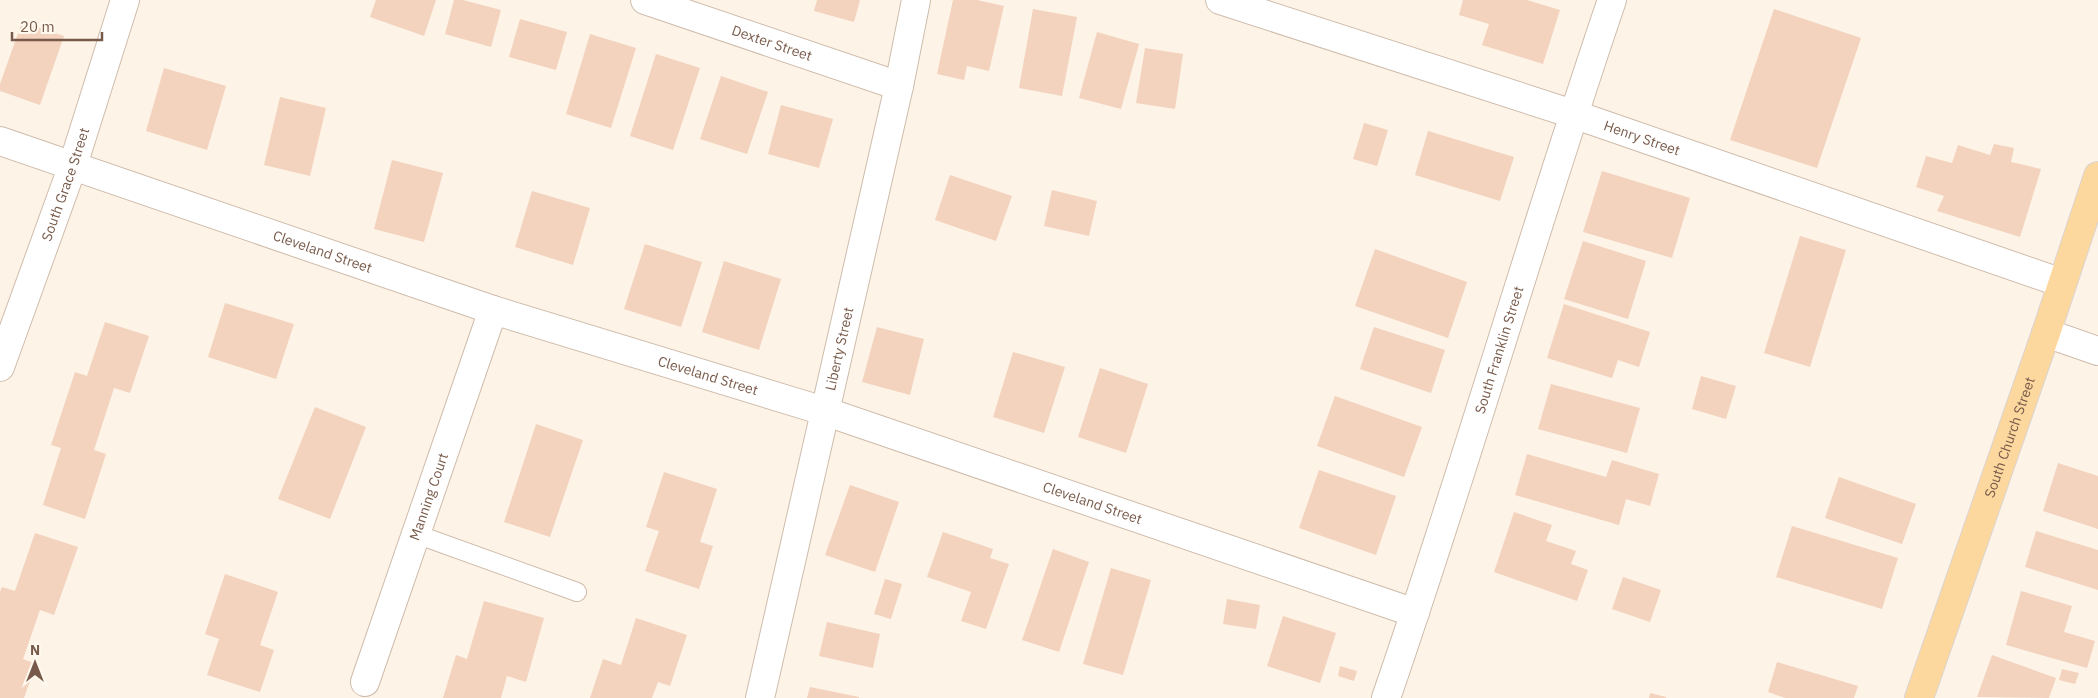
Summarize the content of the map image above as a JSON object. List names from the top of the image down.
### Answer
{
  "streets": {
    "main road": ["South Church Street"],
    "street": [
      "Dexter Street",
      "Henry Street",
      "South Grace Street",
      "Cleveland Street",
      "Liberty Street",
      "South Franklin Street",
      "Manning Court"
    ]
  },
  "crossings": [
    ["Dexter Street", "Liberty Street"],
    ["Henry Street", "South Franklin Street"],
    ["Henry Street", "South Church Street"],
    ["South Grace Street", "Cleveland Street"],
    ["Cleveland Street", "Liberty Street"],
    ["Cleveland Street", "South Franklin Street"],
    ["Cleveland Street", "Manning Court"]
  ],
  "scale_bar": "20 m",
  "north": "top"
}
